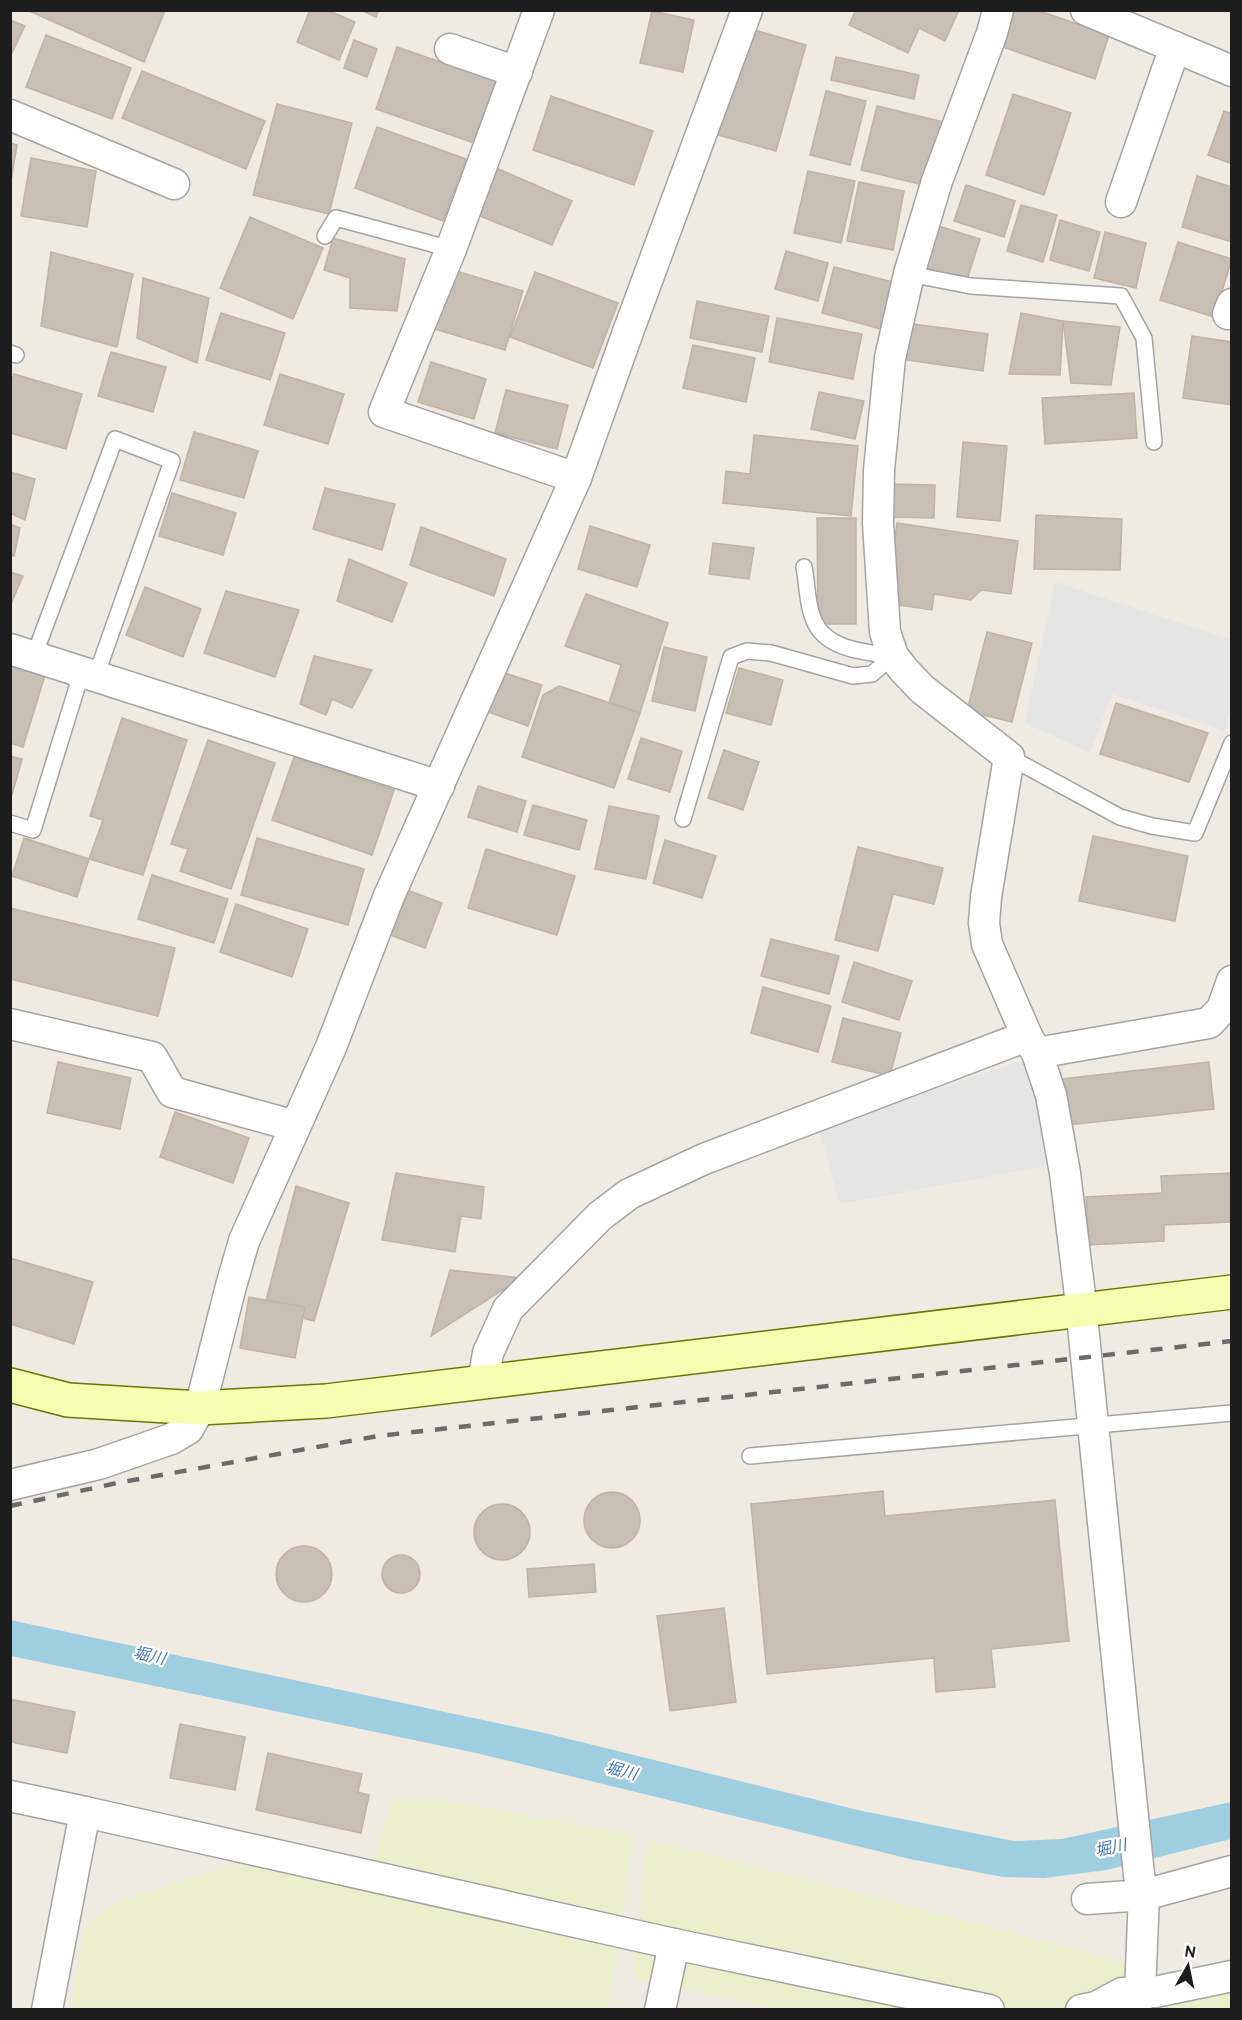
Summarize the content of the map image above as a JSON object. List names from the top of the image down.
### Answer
{
  "water": ["堀川"],
  "north": "top"
}
